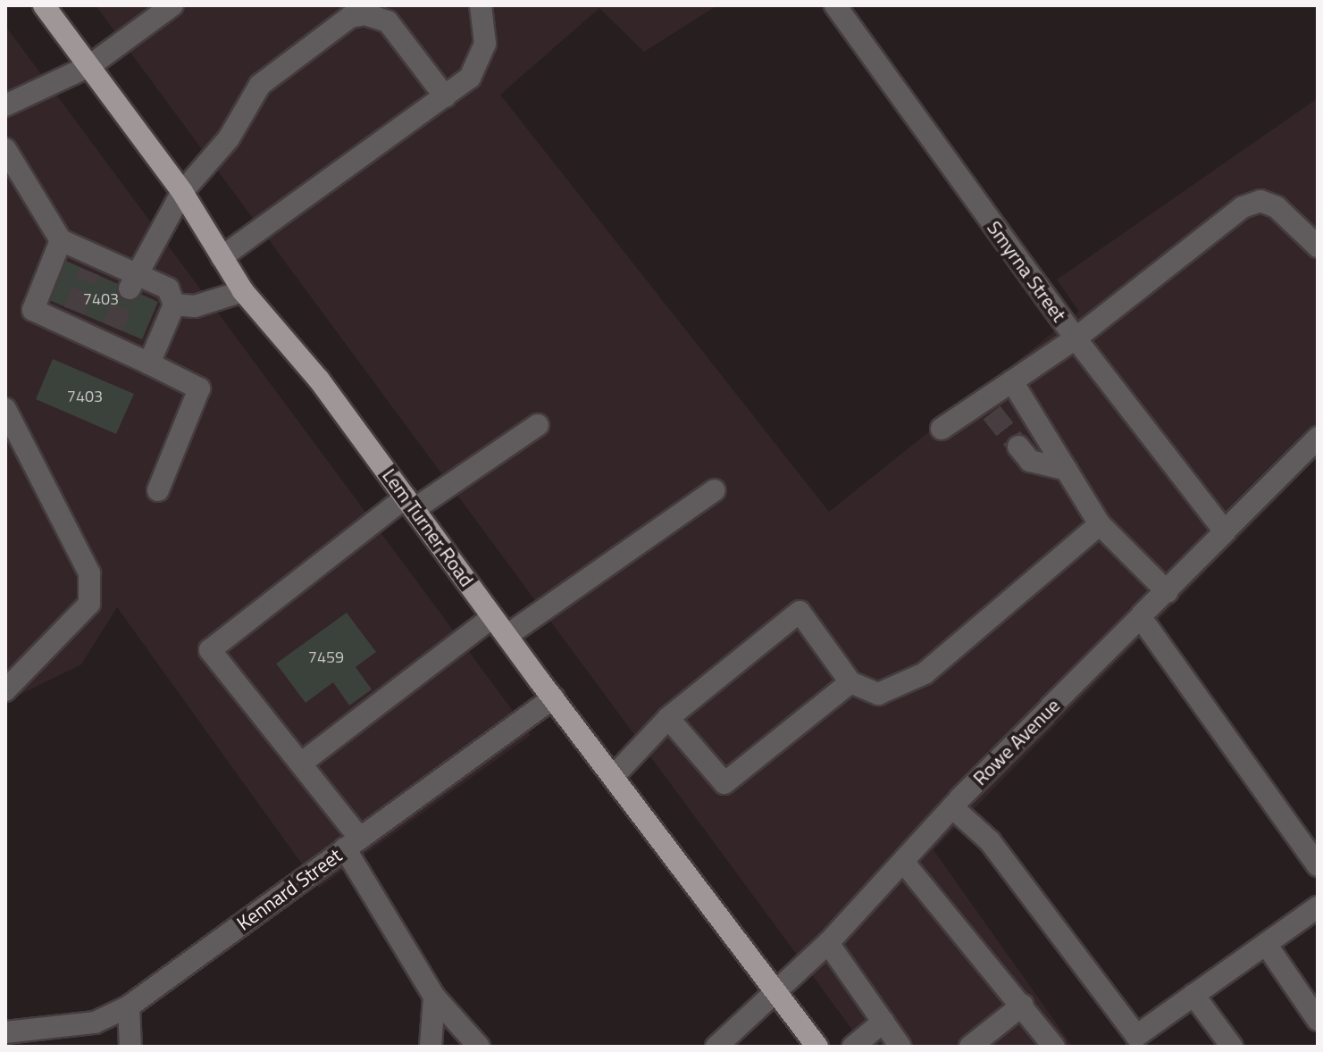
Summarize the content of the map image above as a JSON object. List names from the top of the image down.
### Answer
{
  "streets": {
    "main road": ["Lem Turner Road"],
    "street": ["Smyrna Street", "Rowe Avenue", "Kennard Street"]
  },
  "crossings": [
    ["Smyrna Street", "Rowe Avenue"],
    ["Lem Turner Road", "Rowe Avenue"],
    ["Lem Turner Road", "Kennard Street"]
  ],
  "house_numbers": ["7403", "7403", "7459"]
}
